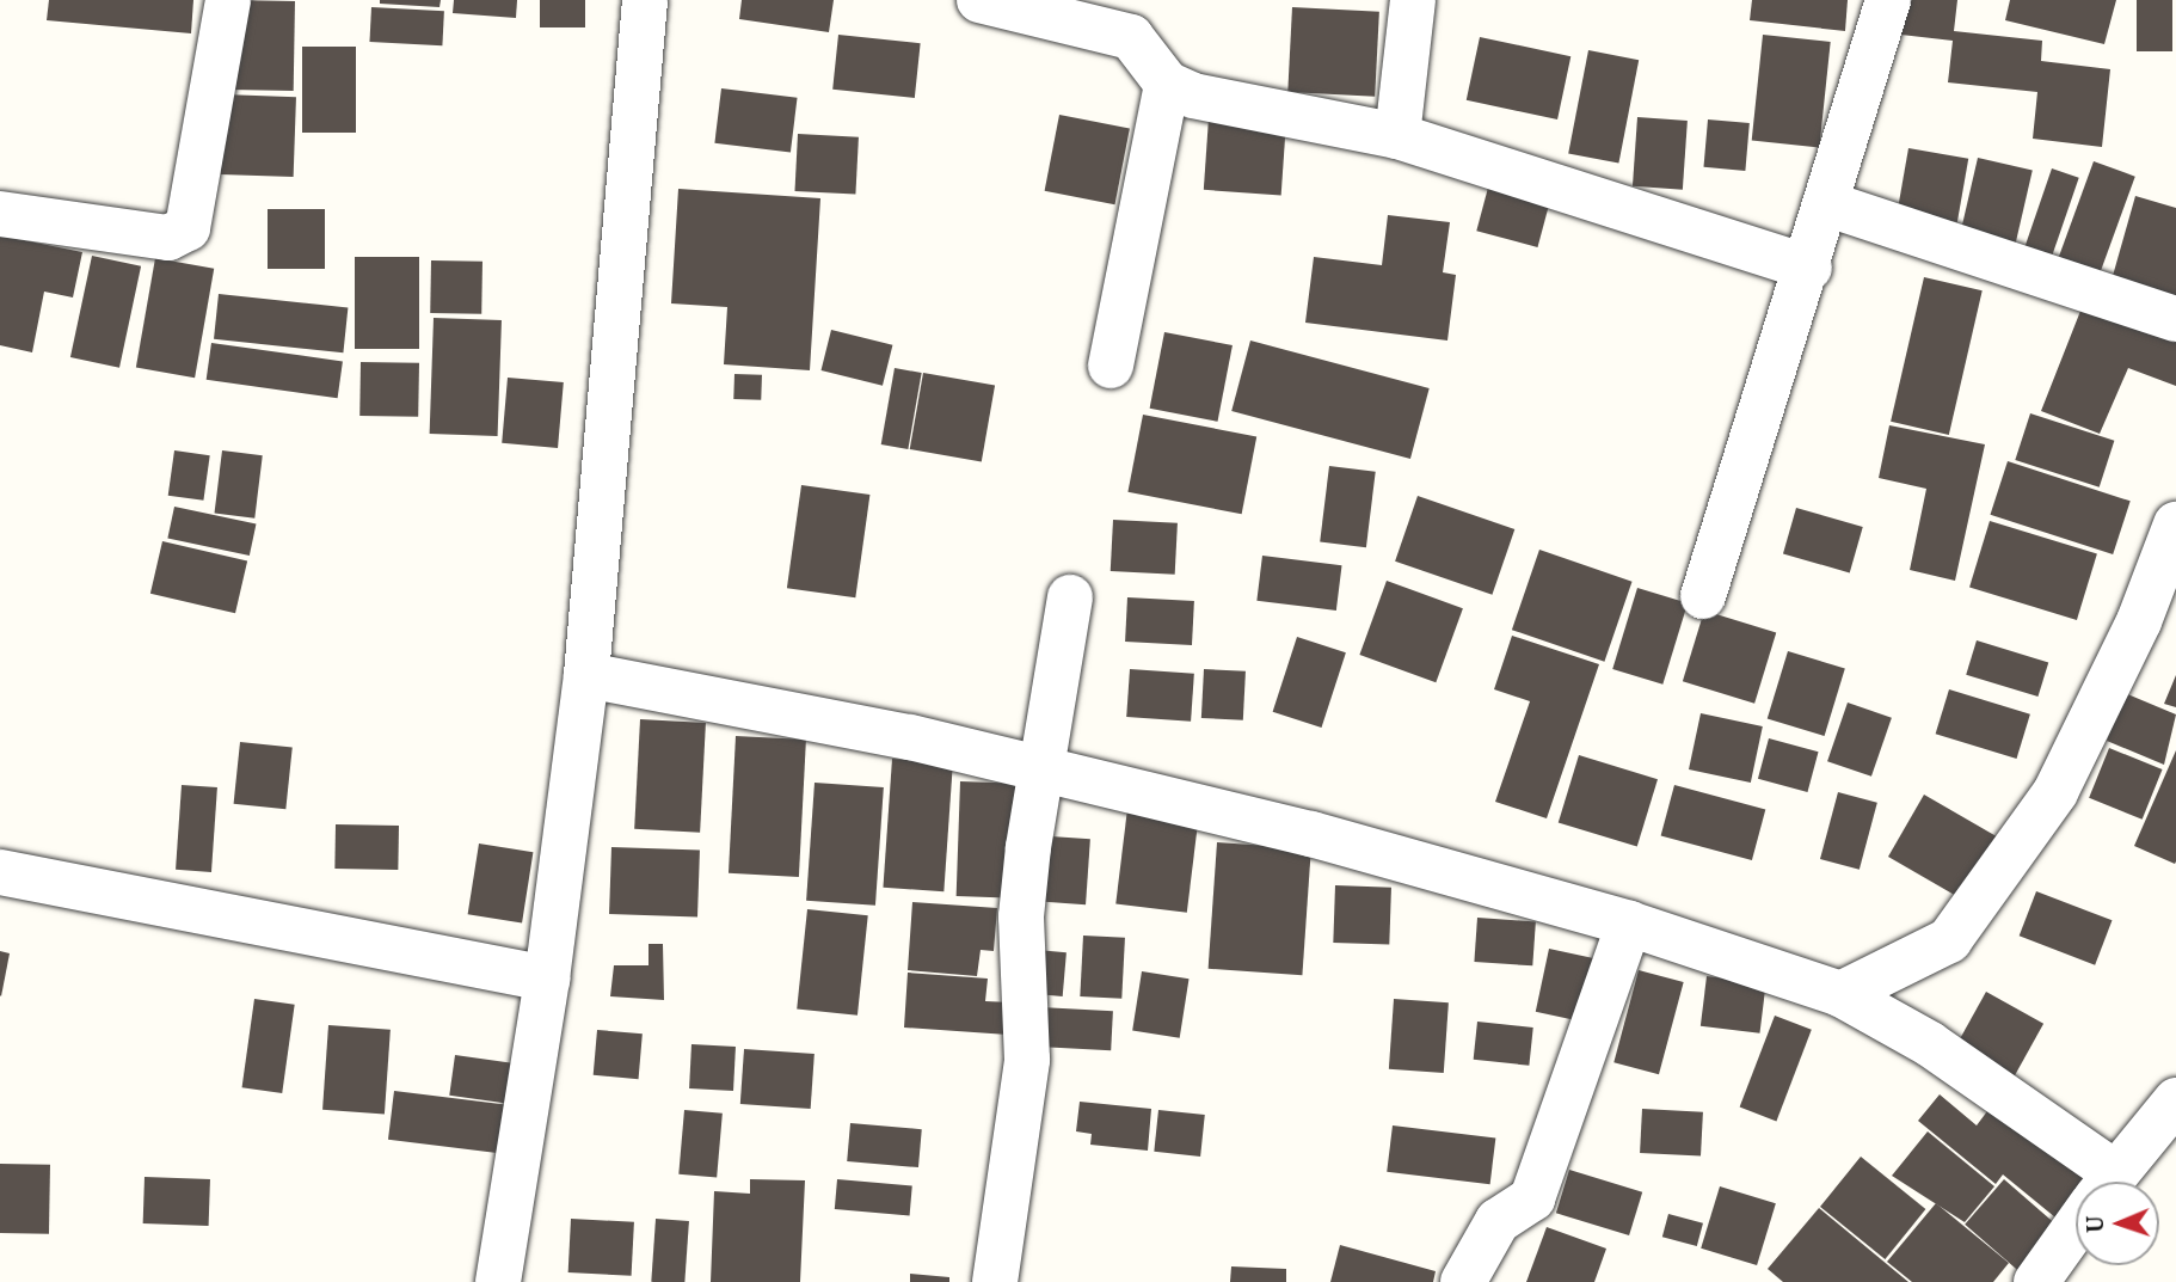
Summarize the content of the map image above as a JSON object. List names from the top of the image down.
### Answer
{
  "north": "left"
}
